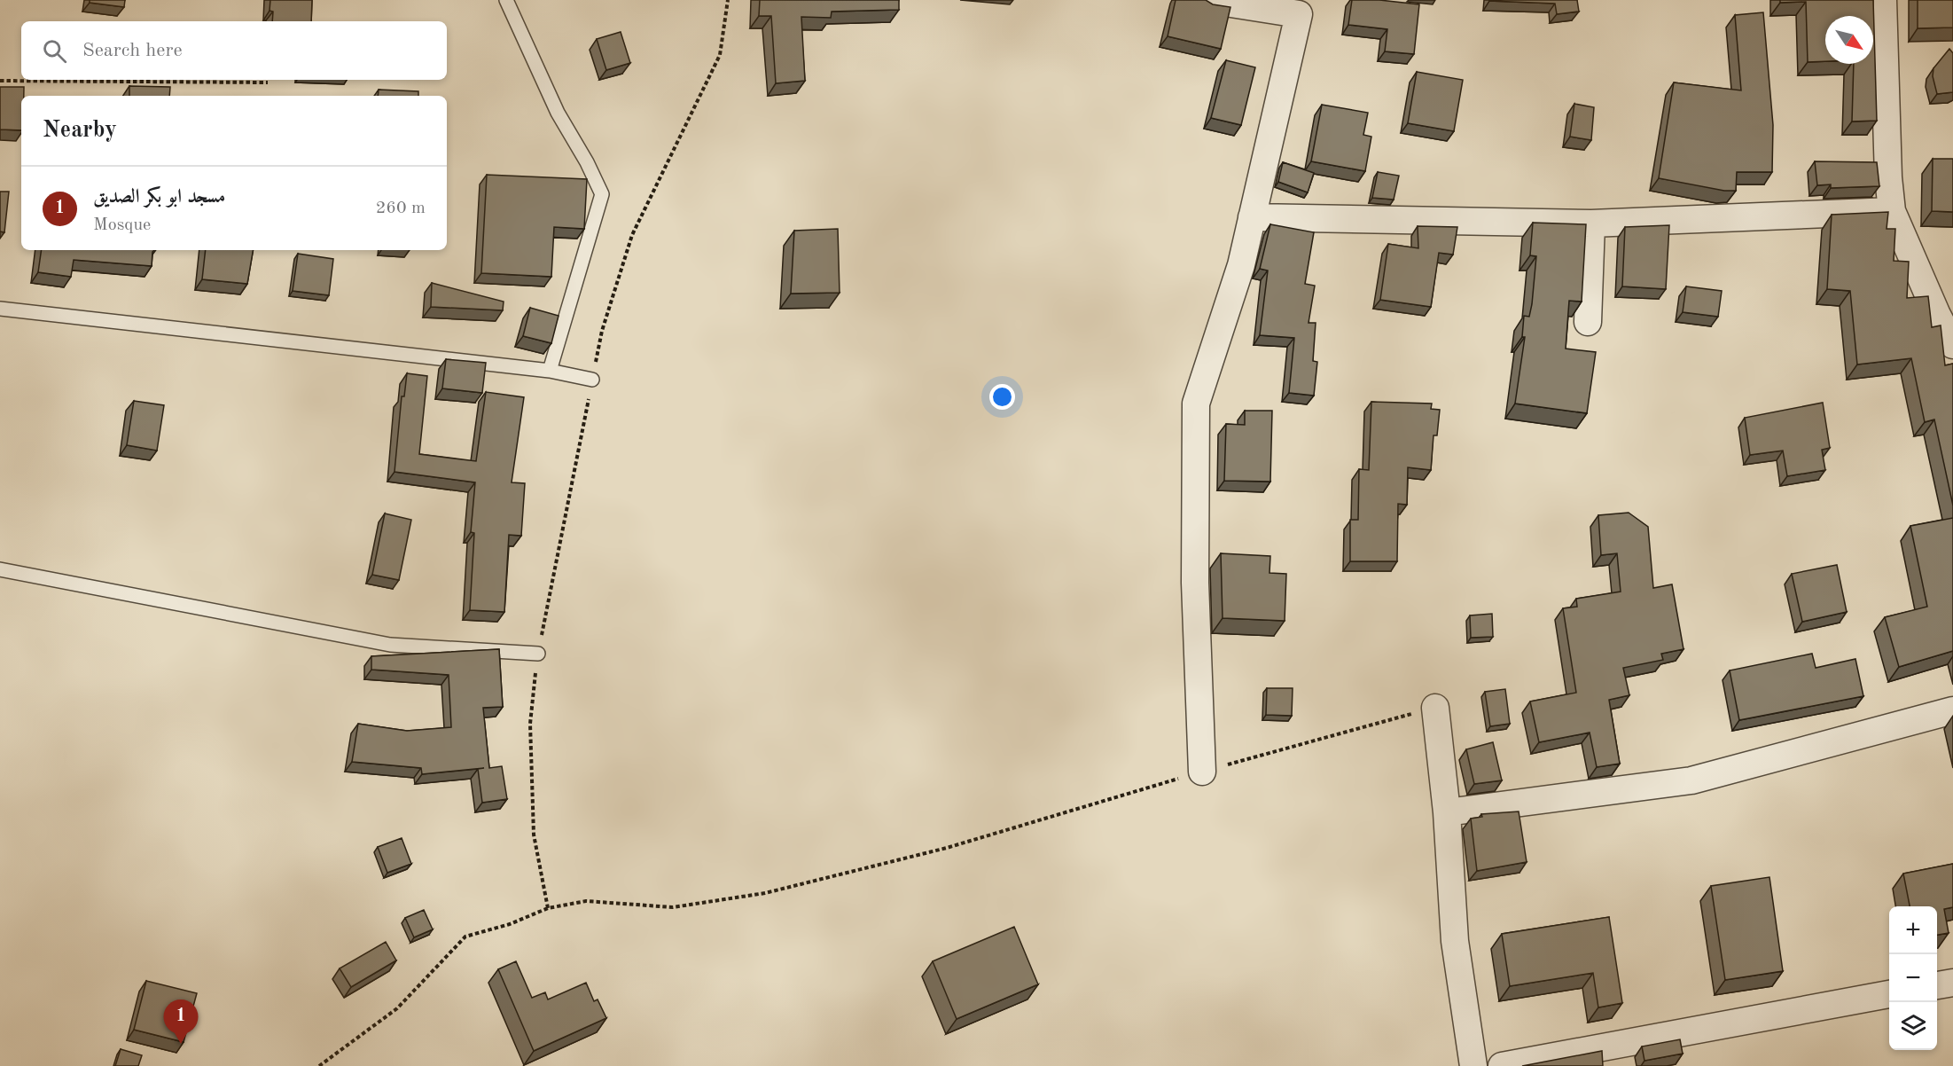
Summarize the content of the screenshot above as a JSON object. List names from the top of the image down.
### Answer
{
  "north": "bottom right",
  "page": {
    "search": "Search here",
    "heading": "Nearby",
    "list": [
      {
        "mark": "1",
        "name": "مسجد ابو بكر الصديق",
        "note": "Mosque",
        "value": "260 m"
      }
    ],
    "map_buttons": ["+", "−"],
    "pins": "1"
  }
}
